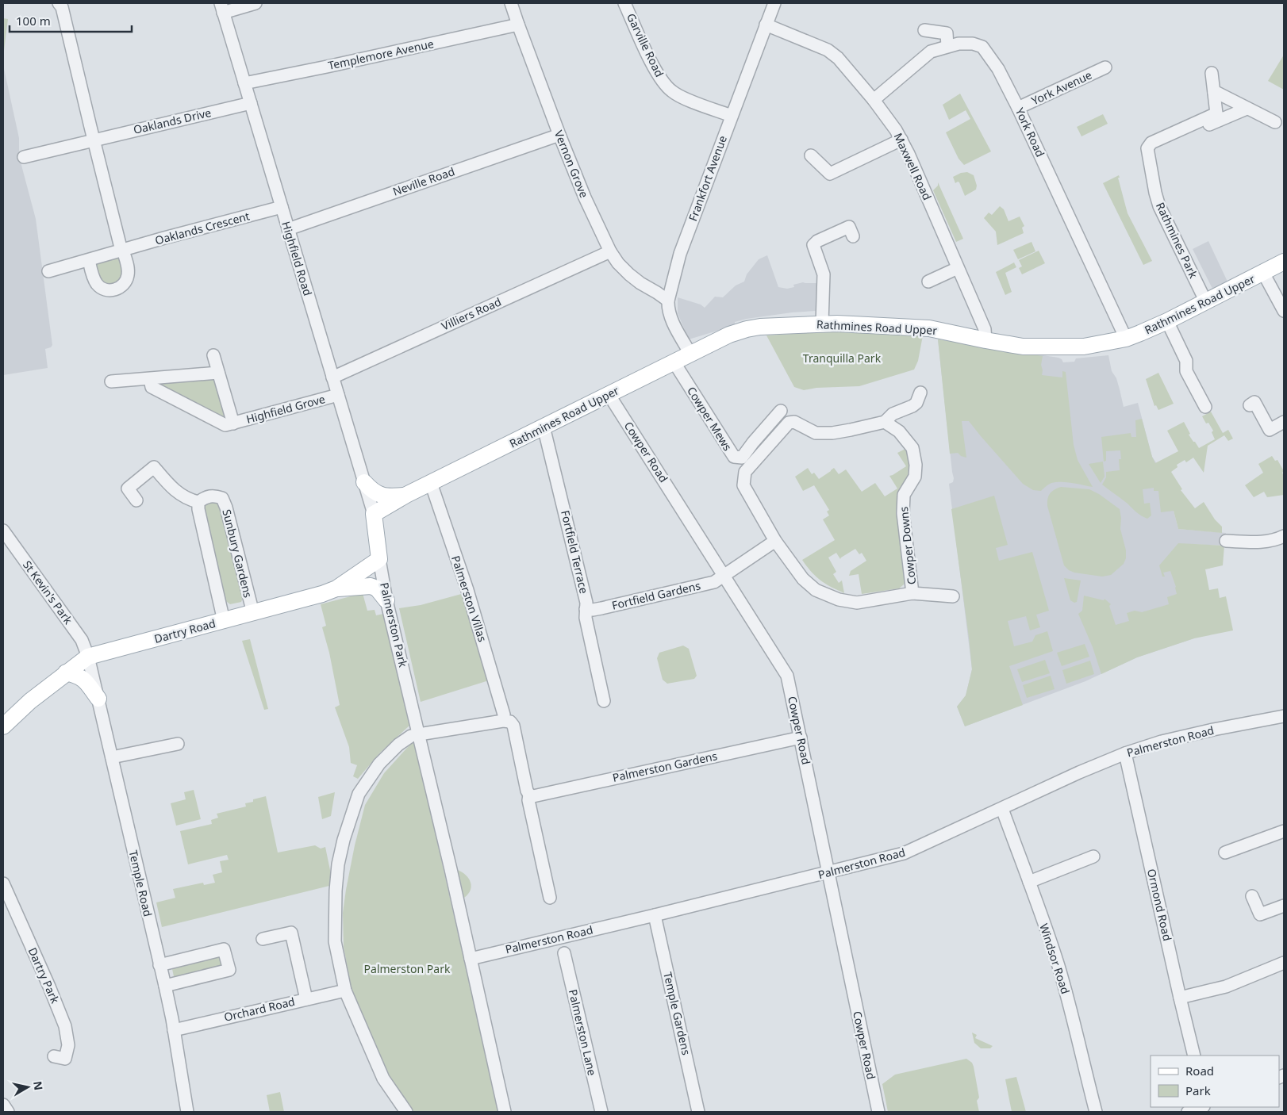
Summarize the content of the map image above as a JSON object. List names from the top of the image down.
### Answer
{
  "streets": {
    "main road": ["Rathmines Road Upper", "Palmerston Park", "Dartry Road"],
    "street": [
      "Garville Road",
      "Templemore Avenue",
      "York Avenue",
      "Oaklands Drive",
      "York Road",
      "Vernon Grove",
      "Maxwell Road",
      "Frankfort Avenue",
      "Neville Road",
      "Oaklands Crescent",
      "Rathmines Park",
      "Highfield Road",
      "Villiers Road",
      "Highfield Grove",
      "Cowper Mews",
      "Cowper Road",
      "Cowper Downs",
      "Fortfield Terrace",
      "Sunbury Gardens",
      "St Kevin's Park",
      "Fortfield Gardens",
      "Palmerston Villas",
      "Palmerston Road",
      "Palmerston Gardens",
      "Temple Road",
      "Ormond Road",
      "Windsor Road",
      "Dartry Park",
      "Orchard Road",
      "Temple Gardens",
      "Palmerston Lane"
    ]
  },
  "crossings": [
    ["Garville Road", "Frankfort Avenue"],
    ["Templemore Avenue", "Vernon Grove"],
    ["Templemore Avenue", "Highfield Road"],
    ["York Avenue", "York Road"],
    ["Oaklands Drive", "Highfield Road"],
    ["York Road", "Maxwell Road"],
    ["York Road", "Rathmines Road Upper"],
    ["Vernon Grove", "Frankfort Avenue"],
    ["Vernon Grove", "Neville Road"],
    ["Vernon Grove", "Villiers Road"],
    ["Maxwell Road", "Frankfort Avenue"],
    ["Maxwell Road", "Rathmines Road Upper"],
    ["Frankfort Avenue", "Rathmines Road Upper"],
    ["Neville Road", "Highfield Road"],
    ["Oaklands Crescent", "Highfield Road"],
    ["Rathmines Park", "Rathmines Road Upper"],
    ["Highfield Road", "Rathmines Road Upper"],
    ["Highfield Road", "Villiers Road"],
    ["Highfield Road", "Highfield Grove"],
    ["Highfield Road", "Palmerston Park"],
    ["Rathmines Road Upper", "Cowper Mews"],
    ["Rathmines Road Upper", "Cowper Road"],
    ["Rathmines Road Upper", "Fortfield Terrace"],
    ["Rathmines Road Upper", "Palmerston Villas"],
    ["Rathmines Road Upper", "Palmerston Park"],
    ["Cowper Road", "Fortfield Gardens"],
    ["Cowper Road", "Palmerston Road"],
    ["Cowper Road", "Palmerston Gardens"],
    ["Fortfield Terrace", "Fortfield Gardens"],
    ["Sunbury Gardens", "Dartry Road"],
    ["St Kevin's Park", "Dartry Road"],
    ["St Kevin's Park", "Temple Road"],
    ["Palmerston Park", "Dartry Road"],
    ["Palmerston Park", "Palmerston Road"],
    ["Dartry Road", "Temple Road"],
    ["Palmerston Road", "Ormond Road"],
    ["Palmerston Road", "Windsor Road"],
    ["Palmerston Road", "Temple Gardens"],
    ["Temple Road", "Orchard Road"]
  ],
  "parks": ["Tranquilla Park", "Palmerston Park"],
  "legend": ["Road", "Park"],
  "scale_bar": "100 m",
  "north": "right"
}
